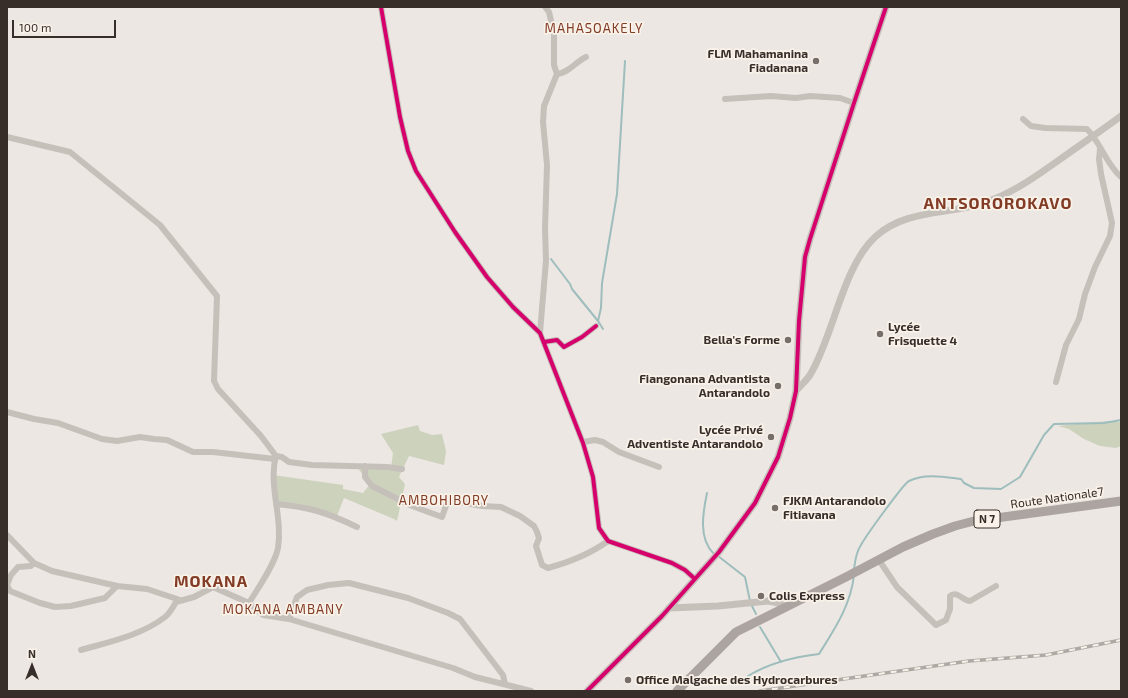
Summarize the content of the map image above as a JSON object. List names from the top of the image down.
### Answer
{
  "streets": {
    "main road": ["Route Nationale7", "N 7"]
  },
  "crossings": [
    ["Route Nationale7", "N 7"]
  ],
  "districts": [
    "MAHASOAKELY",
    "ANTSOROROKAVO",
    "AMBOHIBORY",
    "MOKANA",
    "MOKANA AMBANY"
  ],
  "places": [
    "FLM Mahamanina Fiadanana",
    "Lycée Frisquette 4",
    "Bella's Forme",
    "Fiangonana Advantista Antarandolo",
    "Lycée Privé Adventiste Antarandolo",
    "FJKM Antarandolo Fitiavana",
    "Colis Express",
    "Office Malgache des Hydrocarbures"
  ],
  "scale_bar": "100 m",
  "north": "top"
}
